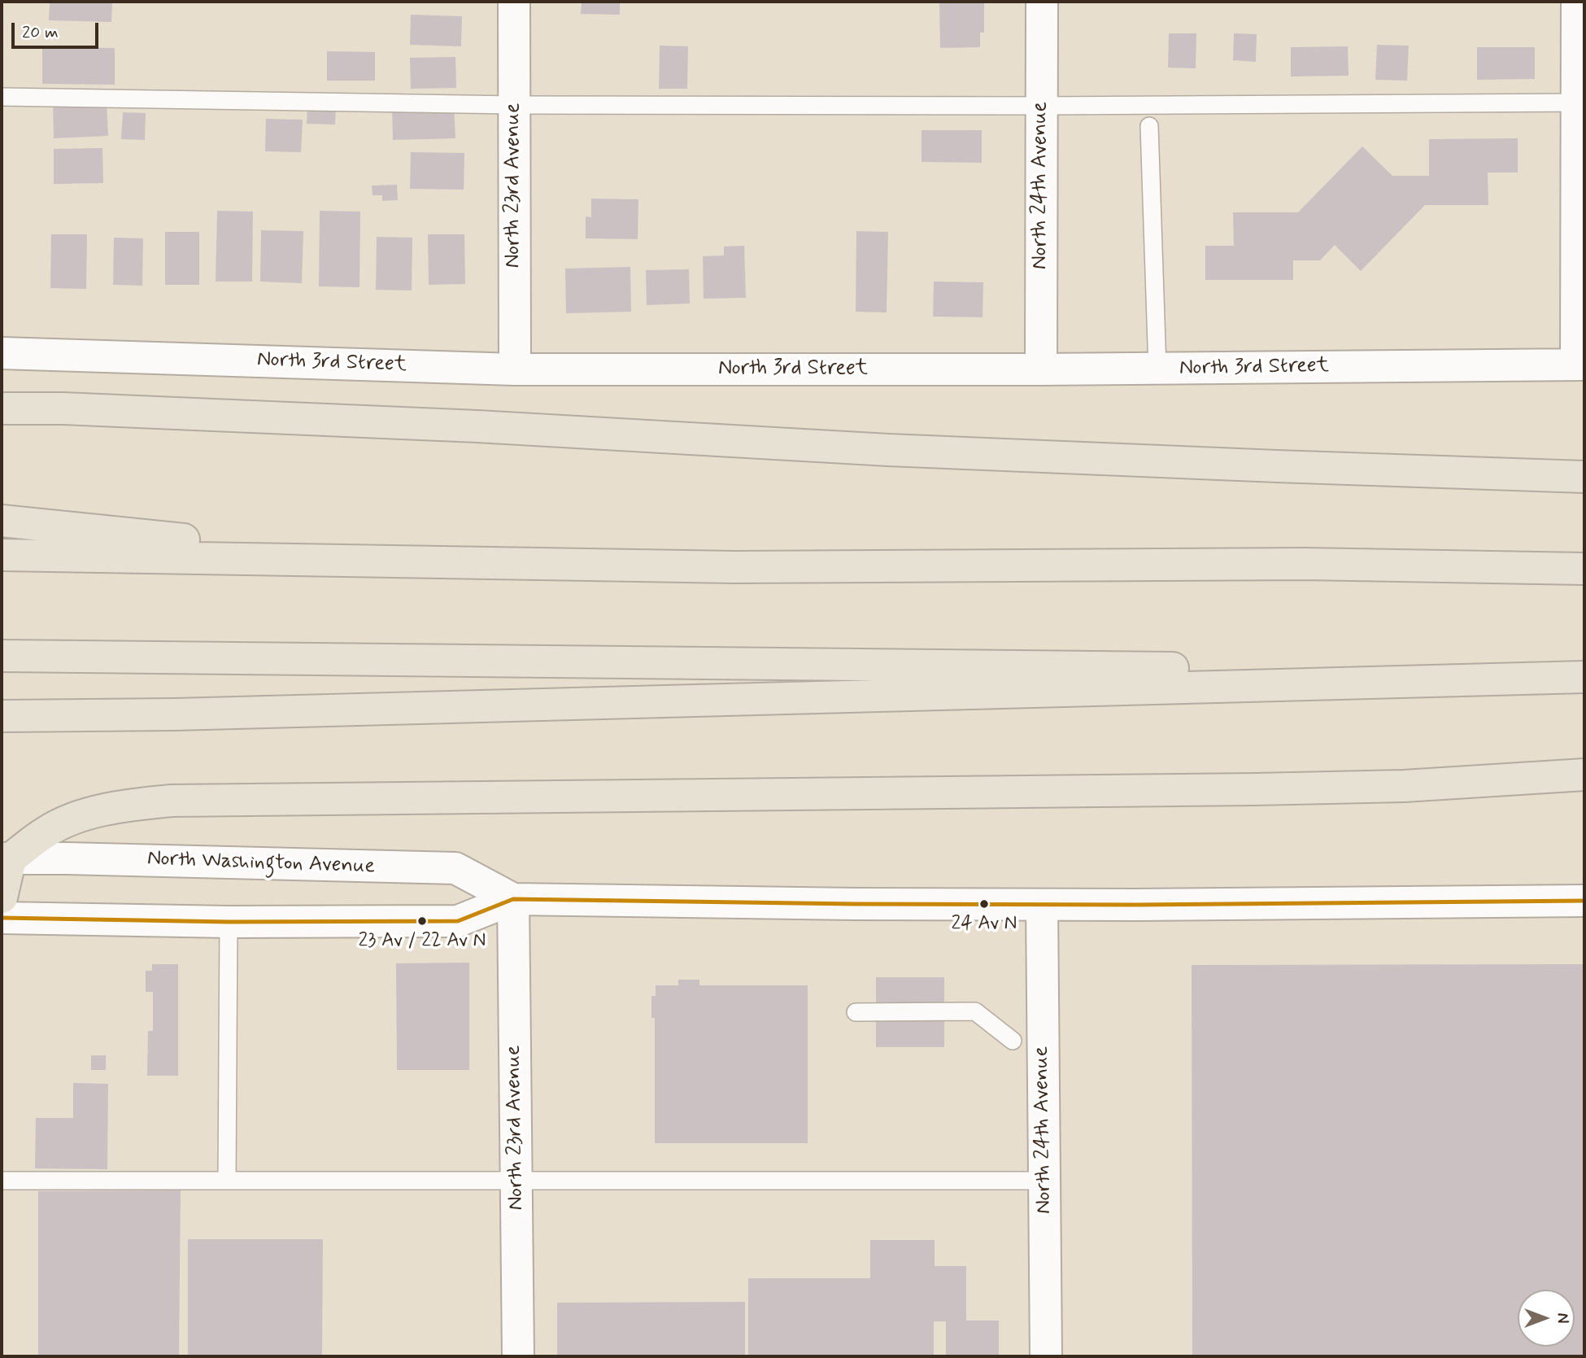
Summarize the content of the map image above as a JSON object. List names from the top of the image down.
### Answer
{
  "streets": {
    "street": [
      "North 23rd Avenue",
      "North 24th Avenue",
      "North 3rd Street",
      "North Washington Avenue"
    ]
  },
  "crossings": [
    ["North 23rd Avenue", "North 3rd Street"],
    ["North 23rd Avenue", "North Washington Avenue"],
    ["North 24th Avenue", "North 3rd Street"],
    ["North 24th Avenue", "North Washington Avenue"]
  ],
  "places": ["24 Av N", "23 Av / 22 Av N"],
  "scale_bar": "20 m",
  "north": "right"
}
